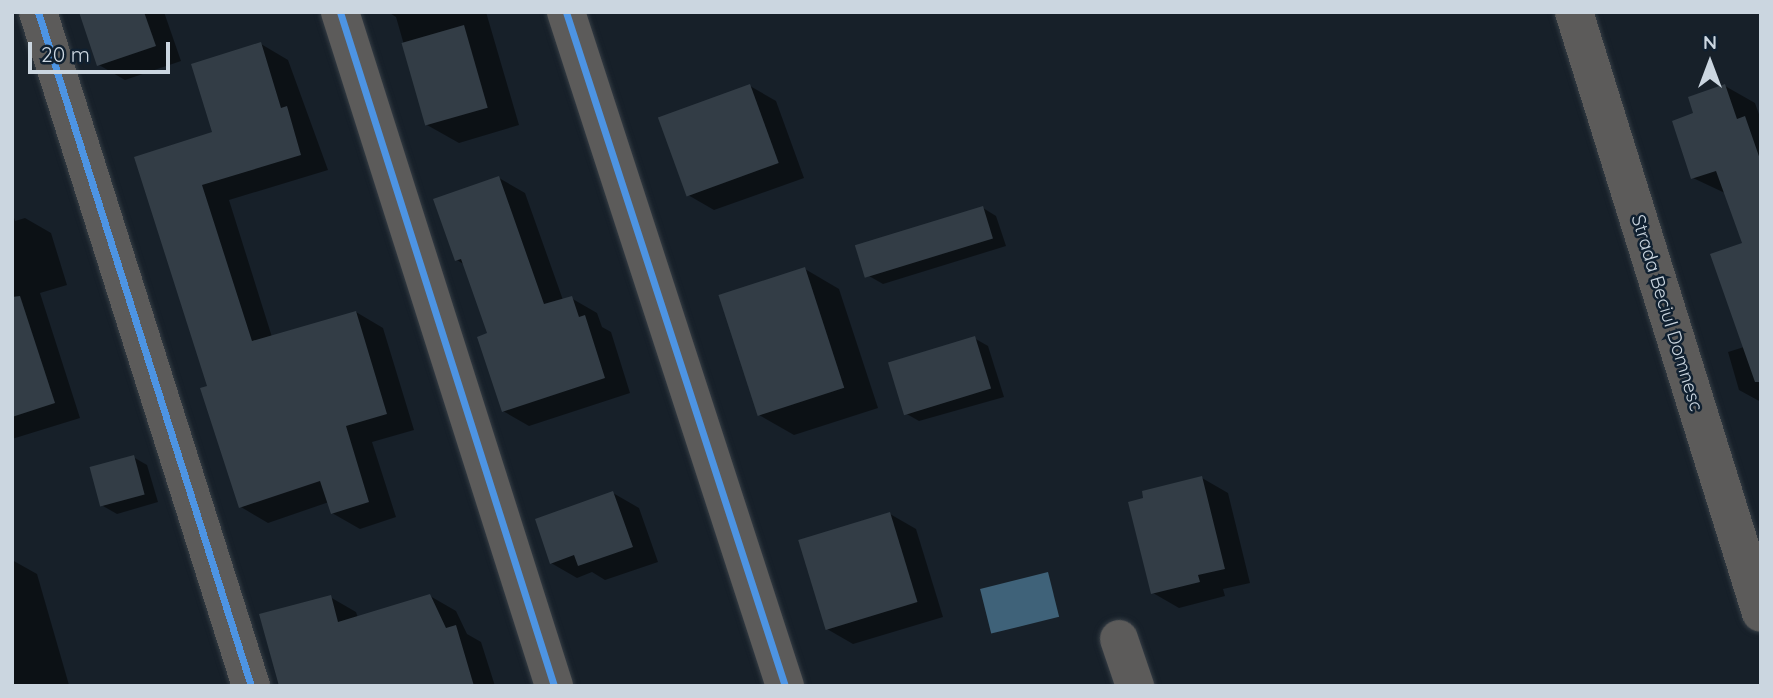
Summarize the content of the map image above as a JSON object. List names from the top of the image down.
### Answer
{
  "streets": {
    "street": ["Strada Beciul Domnesc"]
  },
  "scale_bar": "20 m",
  "north": "top"
}
